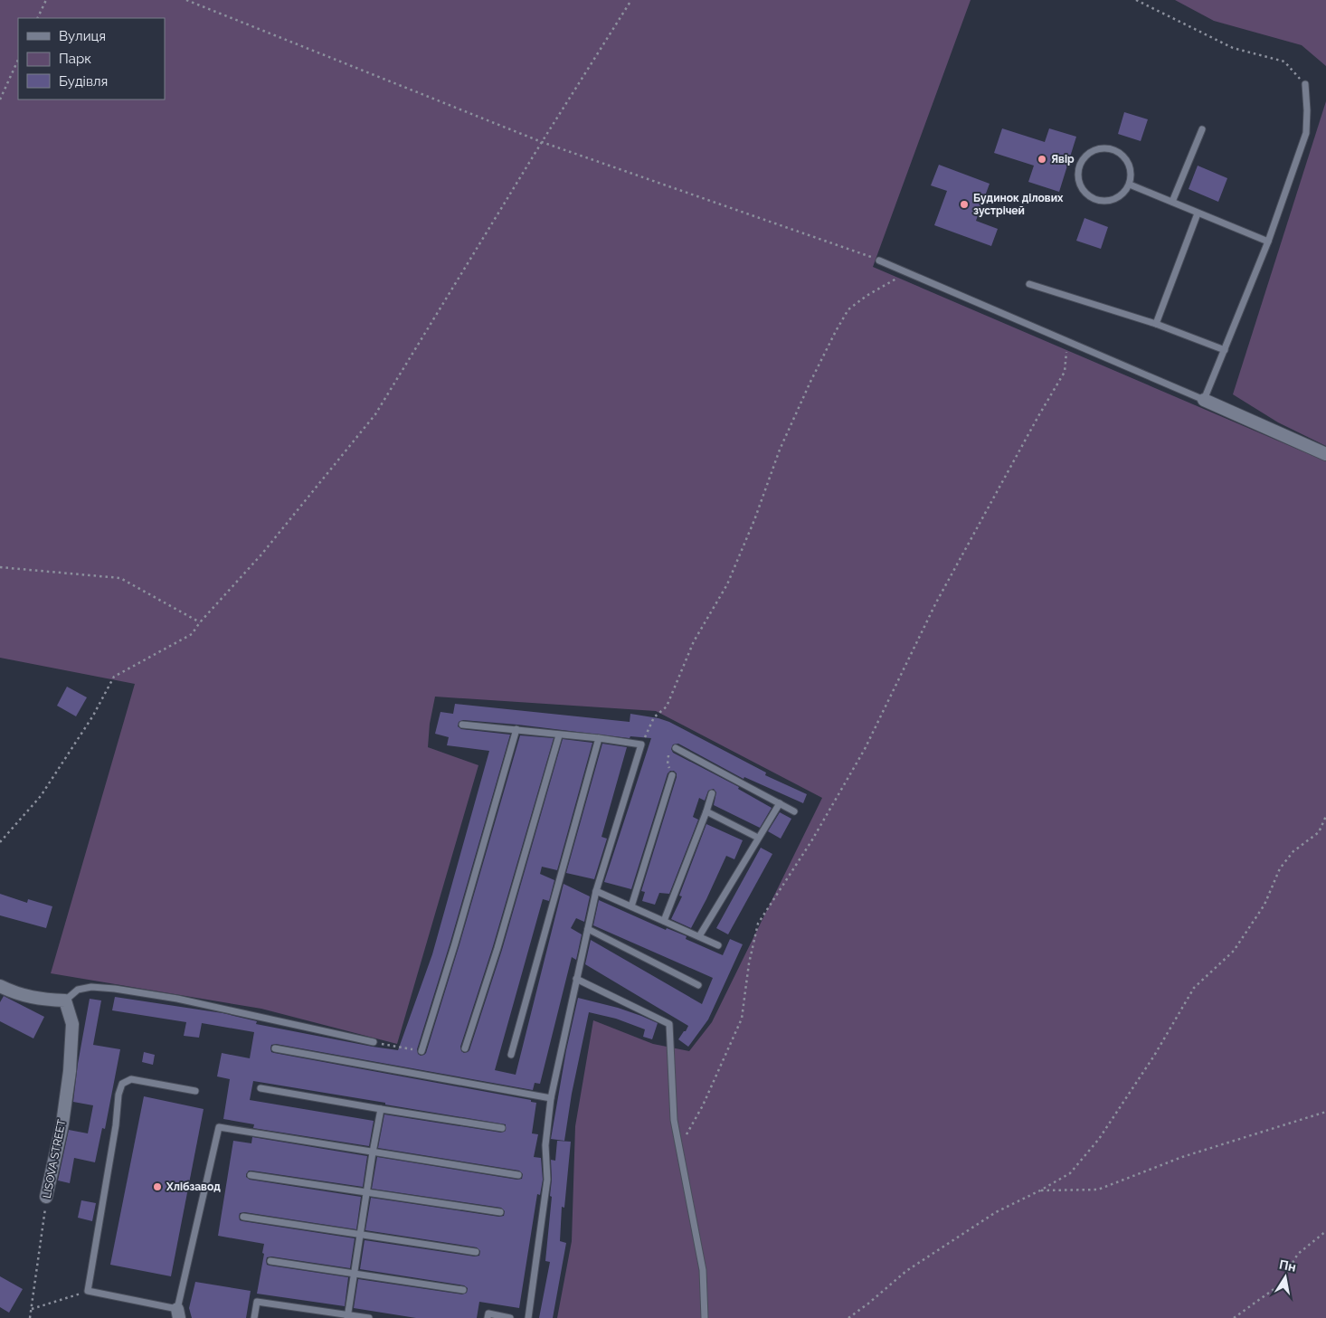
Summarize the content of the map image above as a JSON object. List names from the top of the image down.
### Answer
{
  "streets": {
    "street": ["LISOVA STREET"]
  },
  "places": ["Явір", "Будинок ділових зустрічей", "Хлібзавод"],
  "legend": ["Вулиця", "Парк", "Будівля"],
  "north": "top"
}
